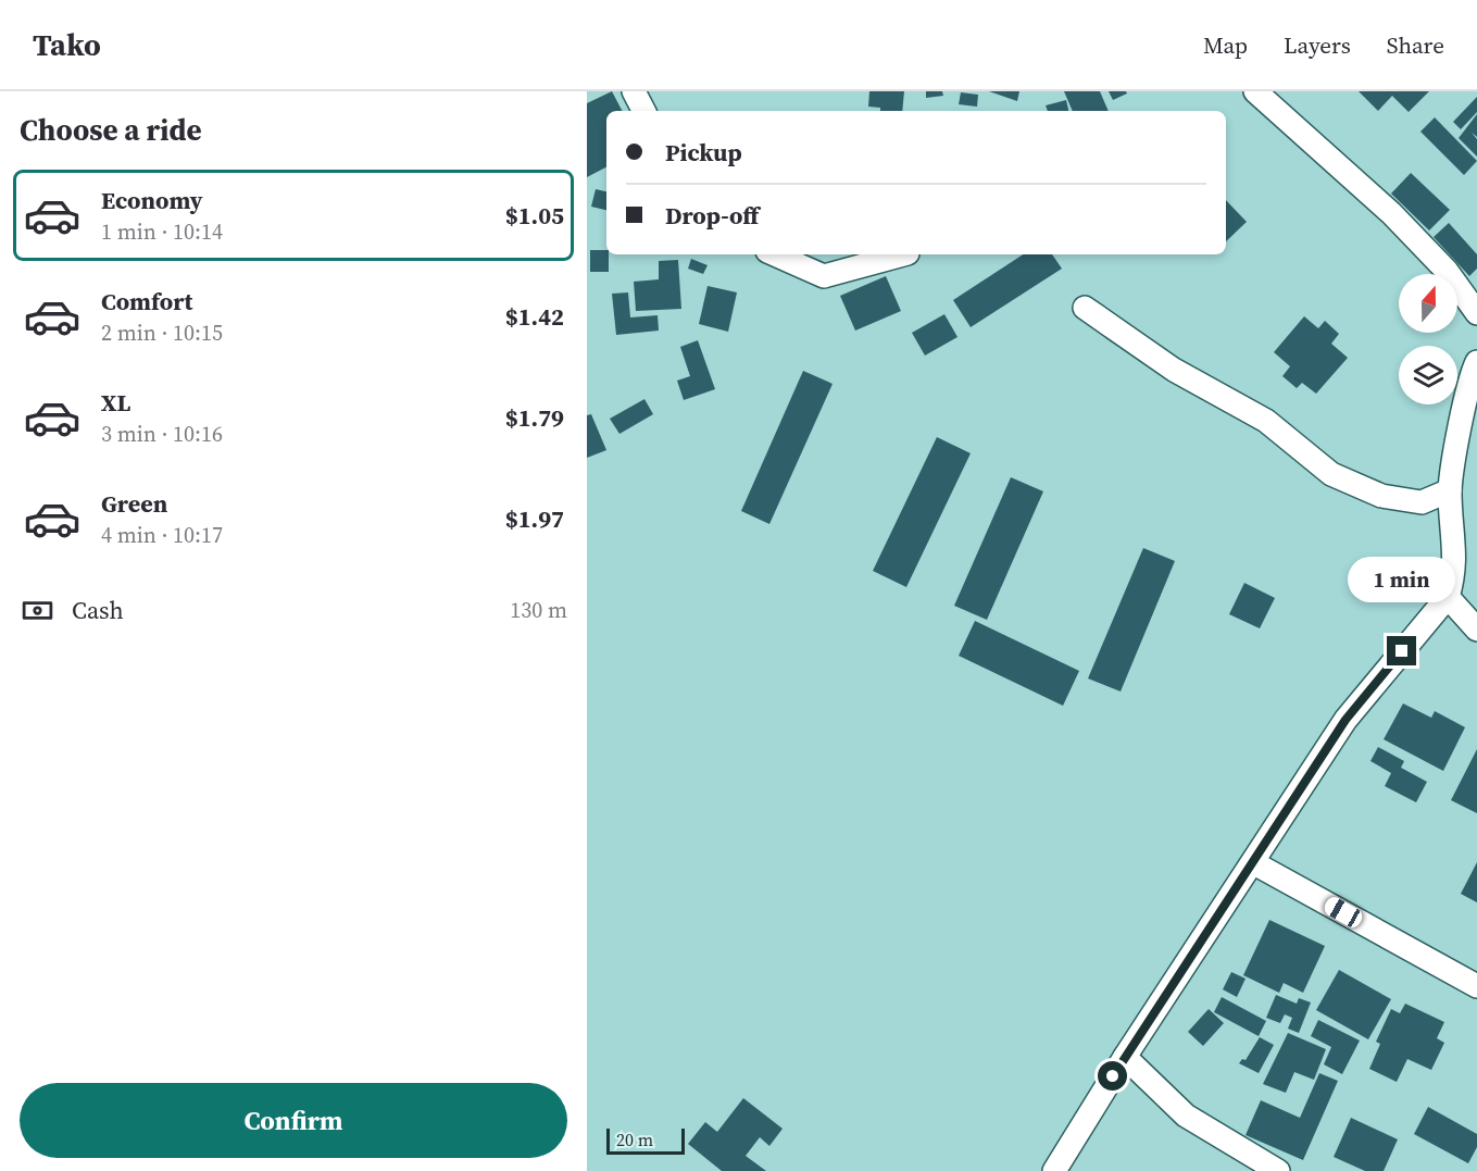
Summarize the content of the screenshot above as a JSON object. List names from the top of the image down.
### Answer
{
  "scale_bar": "20 m",
  "north": "top",
  "page": {
    "header": "Tako",
    "nav": ["Map", "Layers", "Share"],
    "heading": "Choose a ride",
    "banner": ["Pickup", "Drop-off"],
    "list": [
      {
        "name": "Economy",
        "note": "1 min · 10:14",
        "value": "$1.05"
      },
      {
        "name": "Comfort",
        "note": "2 min · 10:15",
        "value": "$1.42"
      },
      {
        "name": "XL",
        "note": "3 min · 10:16",
        "value": "$1.79"
      },
      {
        "name": "Green",
        "note": "4 min · 10:17",
        "value": "$1.97"
      }
    ],
    "bubble": "1 min",
    "pay": ["Cash", "130 m"],
    "buttons": "Confirm",
    "scale": "20 m"
  }
}
